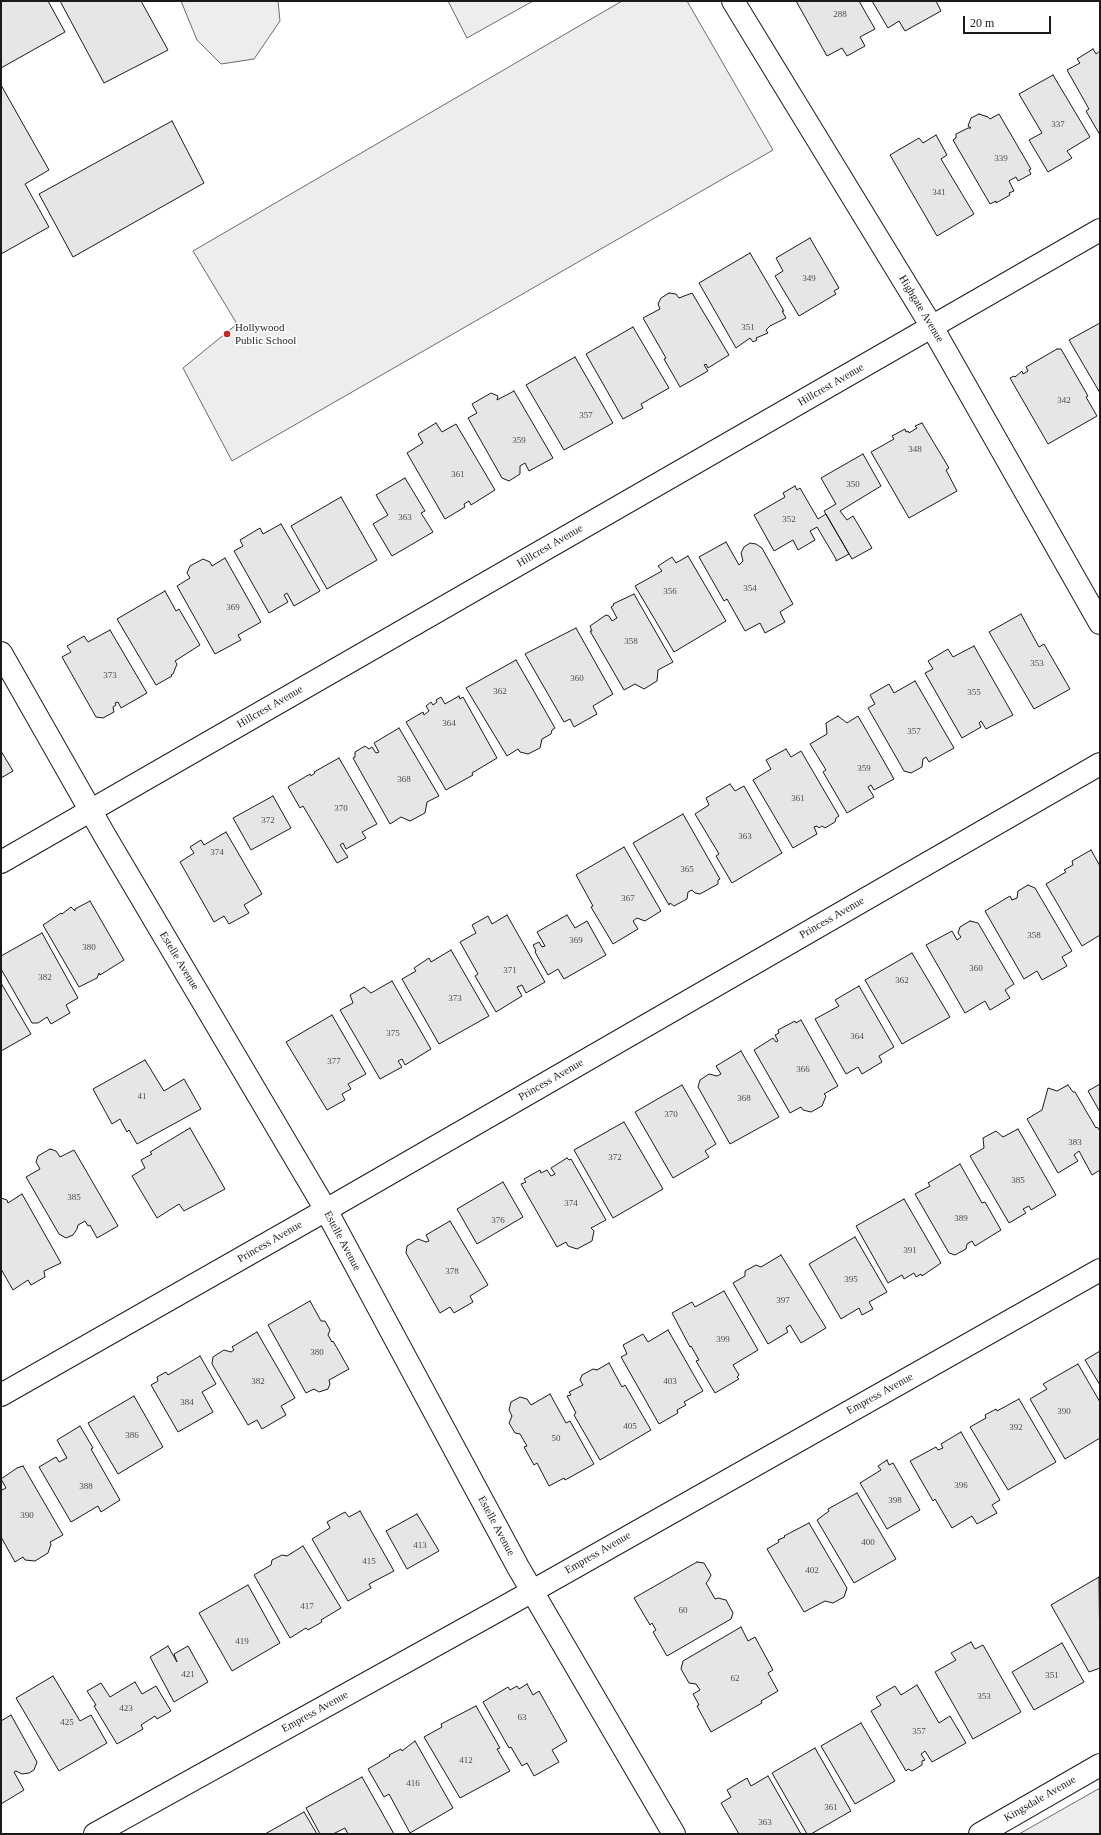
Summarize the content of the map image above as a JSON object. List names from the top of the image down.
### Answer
{
  "streets": {
    "street": [
      "Highgate Avenue",
      "Hillcrest Avenue",
      "Princess Avenue",
      "Estelle Avenue",
      "Empress Avenue",
      "Kingsdale Avenue"
    ]
  },
  "crossings": [
    ["Highgate Avenue", "Hillcrest Avenue"],
    ["Hillcrest Avenue", "Estelle Avenue"],
    ["Princess Avenue", "Estelle Avenue"],
    ["Estelle Avenue", "Empress Avenue"]
  ],
  "places": ["Hollywood Public School"],
  "house_numbers": [
    "288",
    "337",
    "339",
    "341",
    "349",
    "351",
    "342",
    "357",
    "359",
    "348",
    "361",
    "350",
    "363",
    "352",
    "354",
    "356",
    "369",
    "358",
    "353",
    "373",
    "360",
    "362",
    "355",
    "364",
    "357",
    "359",
    "368",
    "361",
    "370",
    "372",
    "363",
    "374",
    "365",
    "367",
    "358",
    "369",
    "380",
    "360",
    "371",
    "382",
    "362",
    "373",
    "375",
    "364",
    "377",
    "366",
    "41",
    "368",
    "370",
    "383",
    "372",
    "385",
    "385",
    "374",
    "389",
    "376",
    "391",
    "378",
    "395",
    "397",
    "399",
    "380",
    "382",
    "403",
    "384",
    "390",
    "405",
    "392",
    "386",
    "50",
    "396",
    "388",
    "398",
    "390",
    "400",
    "413",
    "415",
    "402",
    "417",
    "60",
    "419",
    "421",
    "351",
    "62",
    "353",
    "423",
    "63",
    "425",
    "357",
    "412",
    "416",
    "361",
    "363"
  ],
  "scale_bar": "20 m"
}
